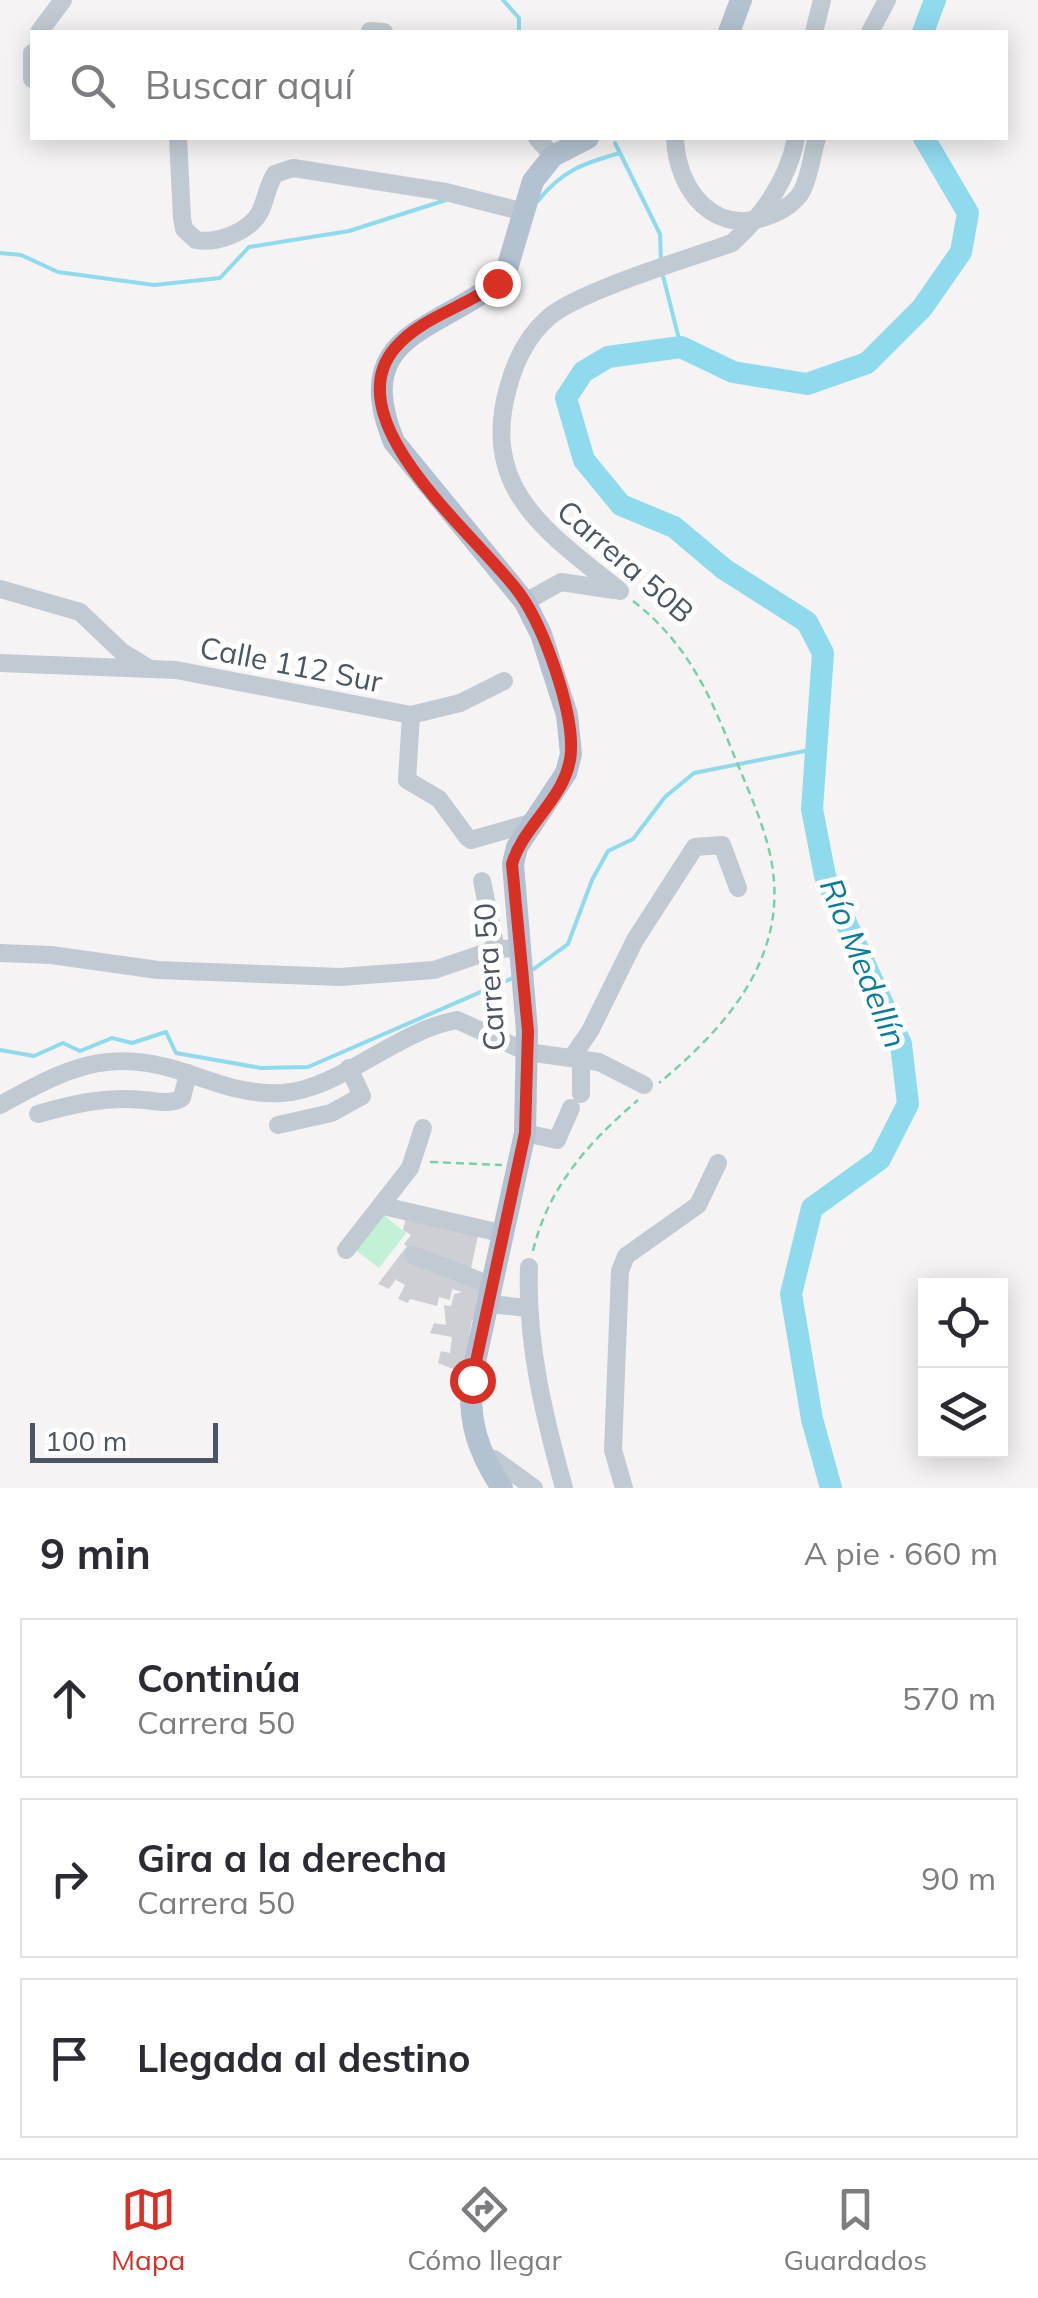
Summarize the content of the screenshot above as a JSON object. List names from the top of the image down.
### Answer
{
  "streets": {
    "main road": ["Carrera 50"],
    "street": ["Carrera 50B", "Calle 112 Sur"]
  },
  "crossings": [
    ["Calle 112 Sur", "Carrera 50"]
  ],
  "water": ["Río Medellín"],
  "scale_bar": "100 m",
  "page": {
    "search": "Buscar aquí",
    "scale": "100 m",
    "heading": ["9 min", "A pie · 660 m"],
    "list": [
      ["Continúa", "Carrera 50", "570 m"],
      ["Gira a la derecha", "Carrera 50", "90 m"],
      "Llegada al destino"
    ],
    "nav": ["Mapa", "Cómo llegar", "Guardados"]
  }
}
